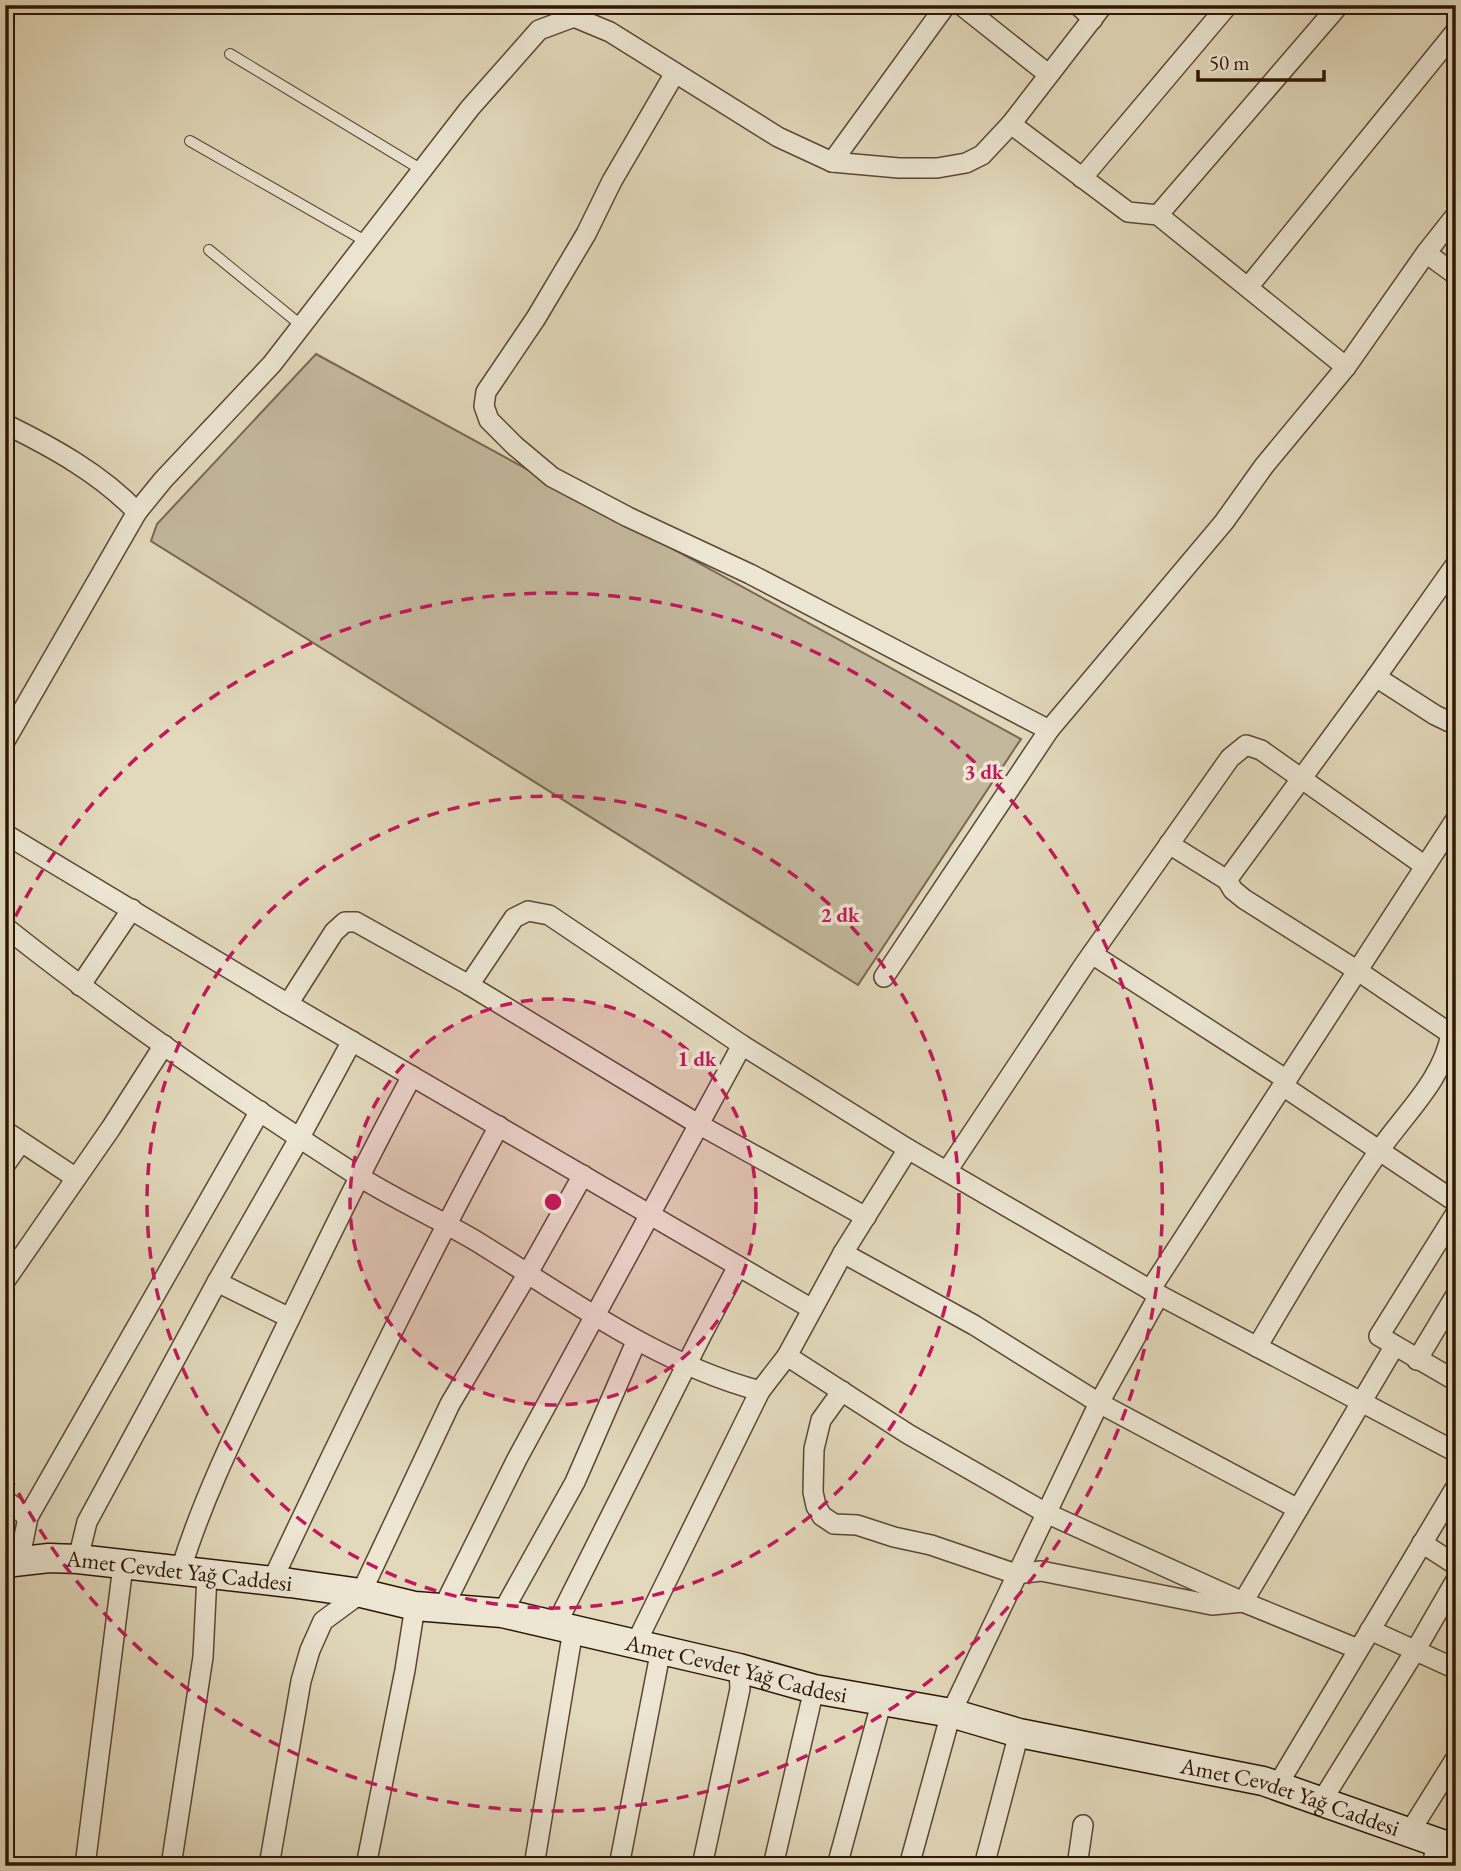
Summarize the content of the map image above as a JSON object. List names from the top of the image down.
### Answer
{
  "streets": {
    "street": ["Amet Cevdet Yağ Caddesi"]
  },
  "scale_bar": "50 m",
  "rings": ["3 dk", "2 dk", "1 dk"]
}
